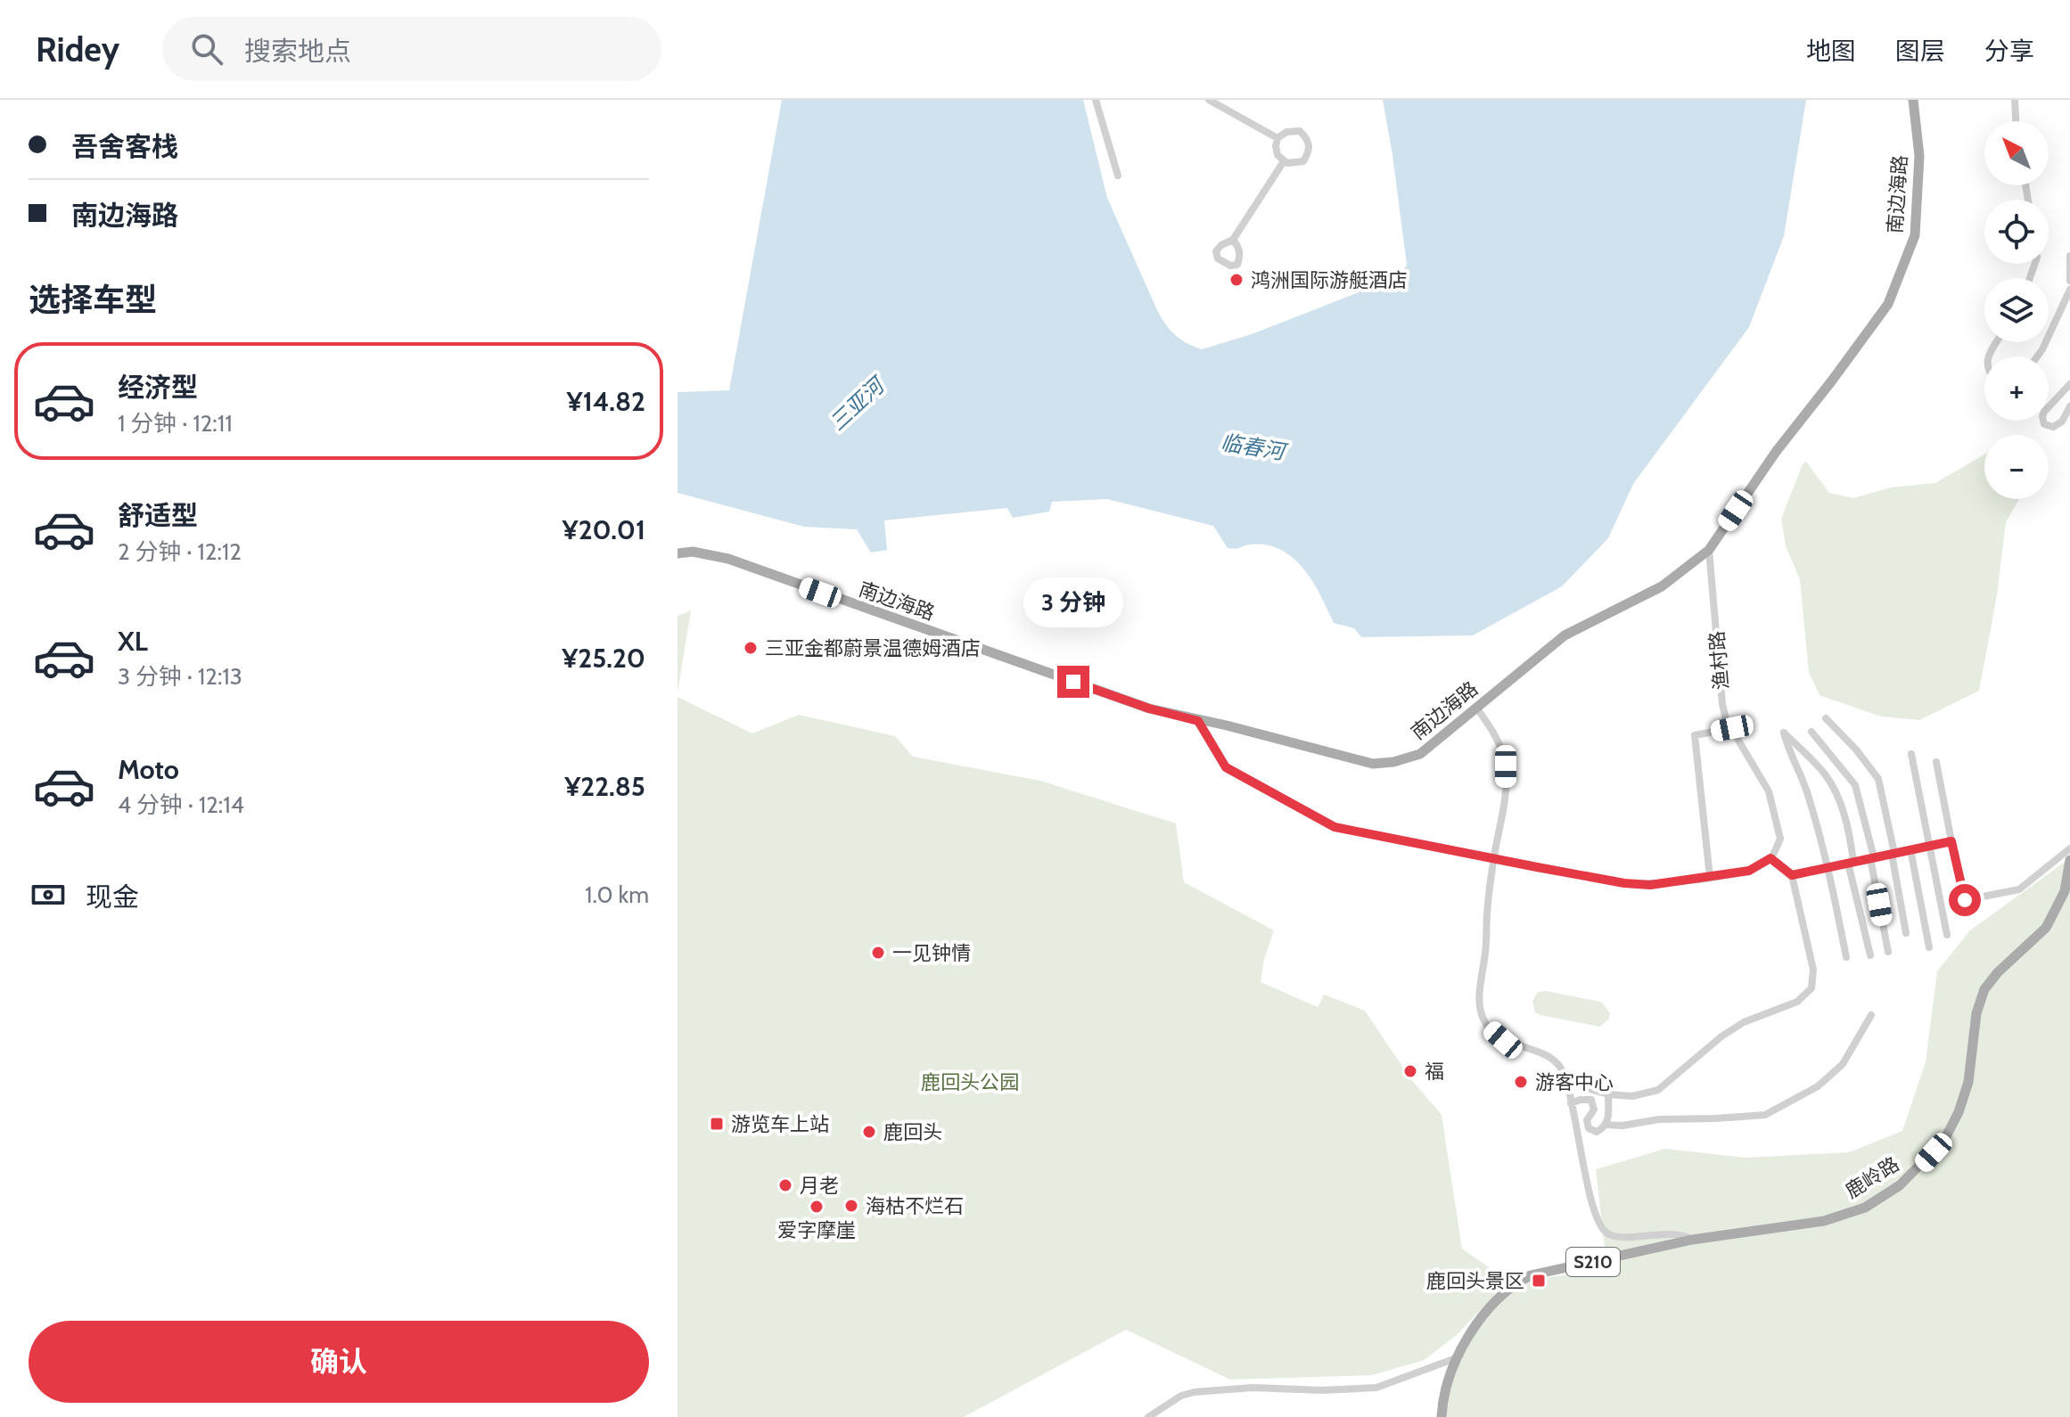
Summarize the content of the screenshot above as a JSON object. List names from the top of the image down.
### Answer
{
  "streets": {
    "main road": ["南边海路", "鹿岭路", "S210"],
    "street": ["渔村路"]
  },
  "crossings": [
    ["南边海路", "渔村路"]
  ],
  "water": ["三亚河", "临春河"],
  "parks": ["鹿回头公园"],
  "places": {
    "other": [
      "鸿洲国际游艇酒店",
      "三亚金都蔚景温德姆酒店",
      "一见钟情",
      "福",
      "游客中心",
      "鹿回头",
      "月老",
      "海枯不烂石",
      "爱字摩崖"
    ],
    "transit": ["游览车上站", "鹿回头景区"]
  },
  "north": "top left",
  "page": {
    "header": "Ridey",
    "search": "搜索地点",
    "nav": ["地图", "图层", "分享"],
    "banner": ["吾舍客栈", "南边海路"],
    "map_buttons": ["+", "−"],
    "heading": "选择车型",
    "list": [
      {
        "name": "经济型",
        "note": "1 分钟 · 12:11",
        "value": "¥14.82"
      },
      {
        "name": "舒适型",
        "note": "2 分钟 · 12:12",
        "value": "¥20.01"
      },
      {
        "name": "XL",
        "note": "3 分钟 · 12:13",
        "value": "¥25.20"
      },
      {
        "name": "Moto",
        "note": "4 分钟 · 12:14",
        "value": "¥22.85"
      }
    ],
    "bubble": "3 分钟",
    "pay": ["现金", "1.0 km"],
    "buttons": "确认"
  }
}
